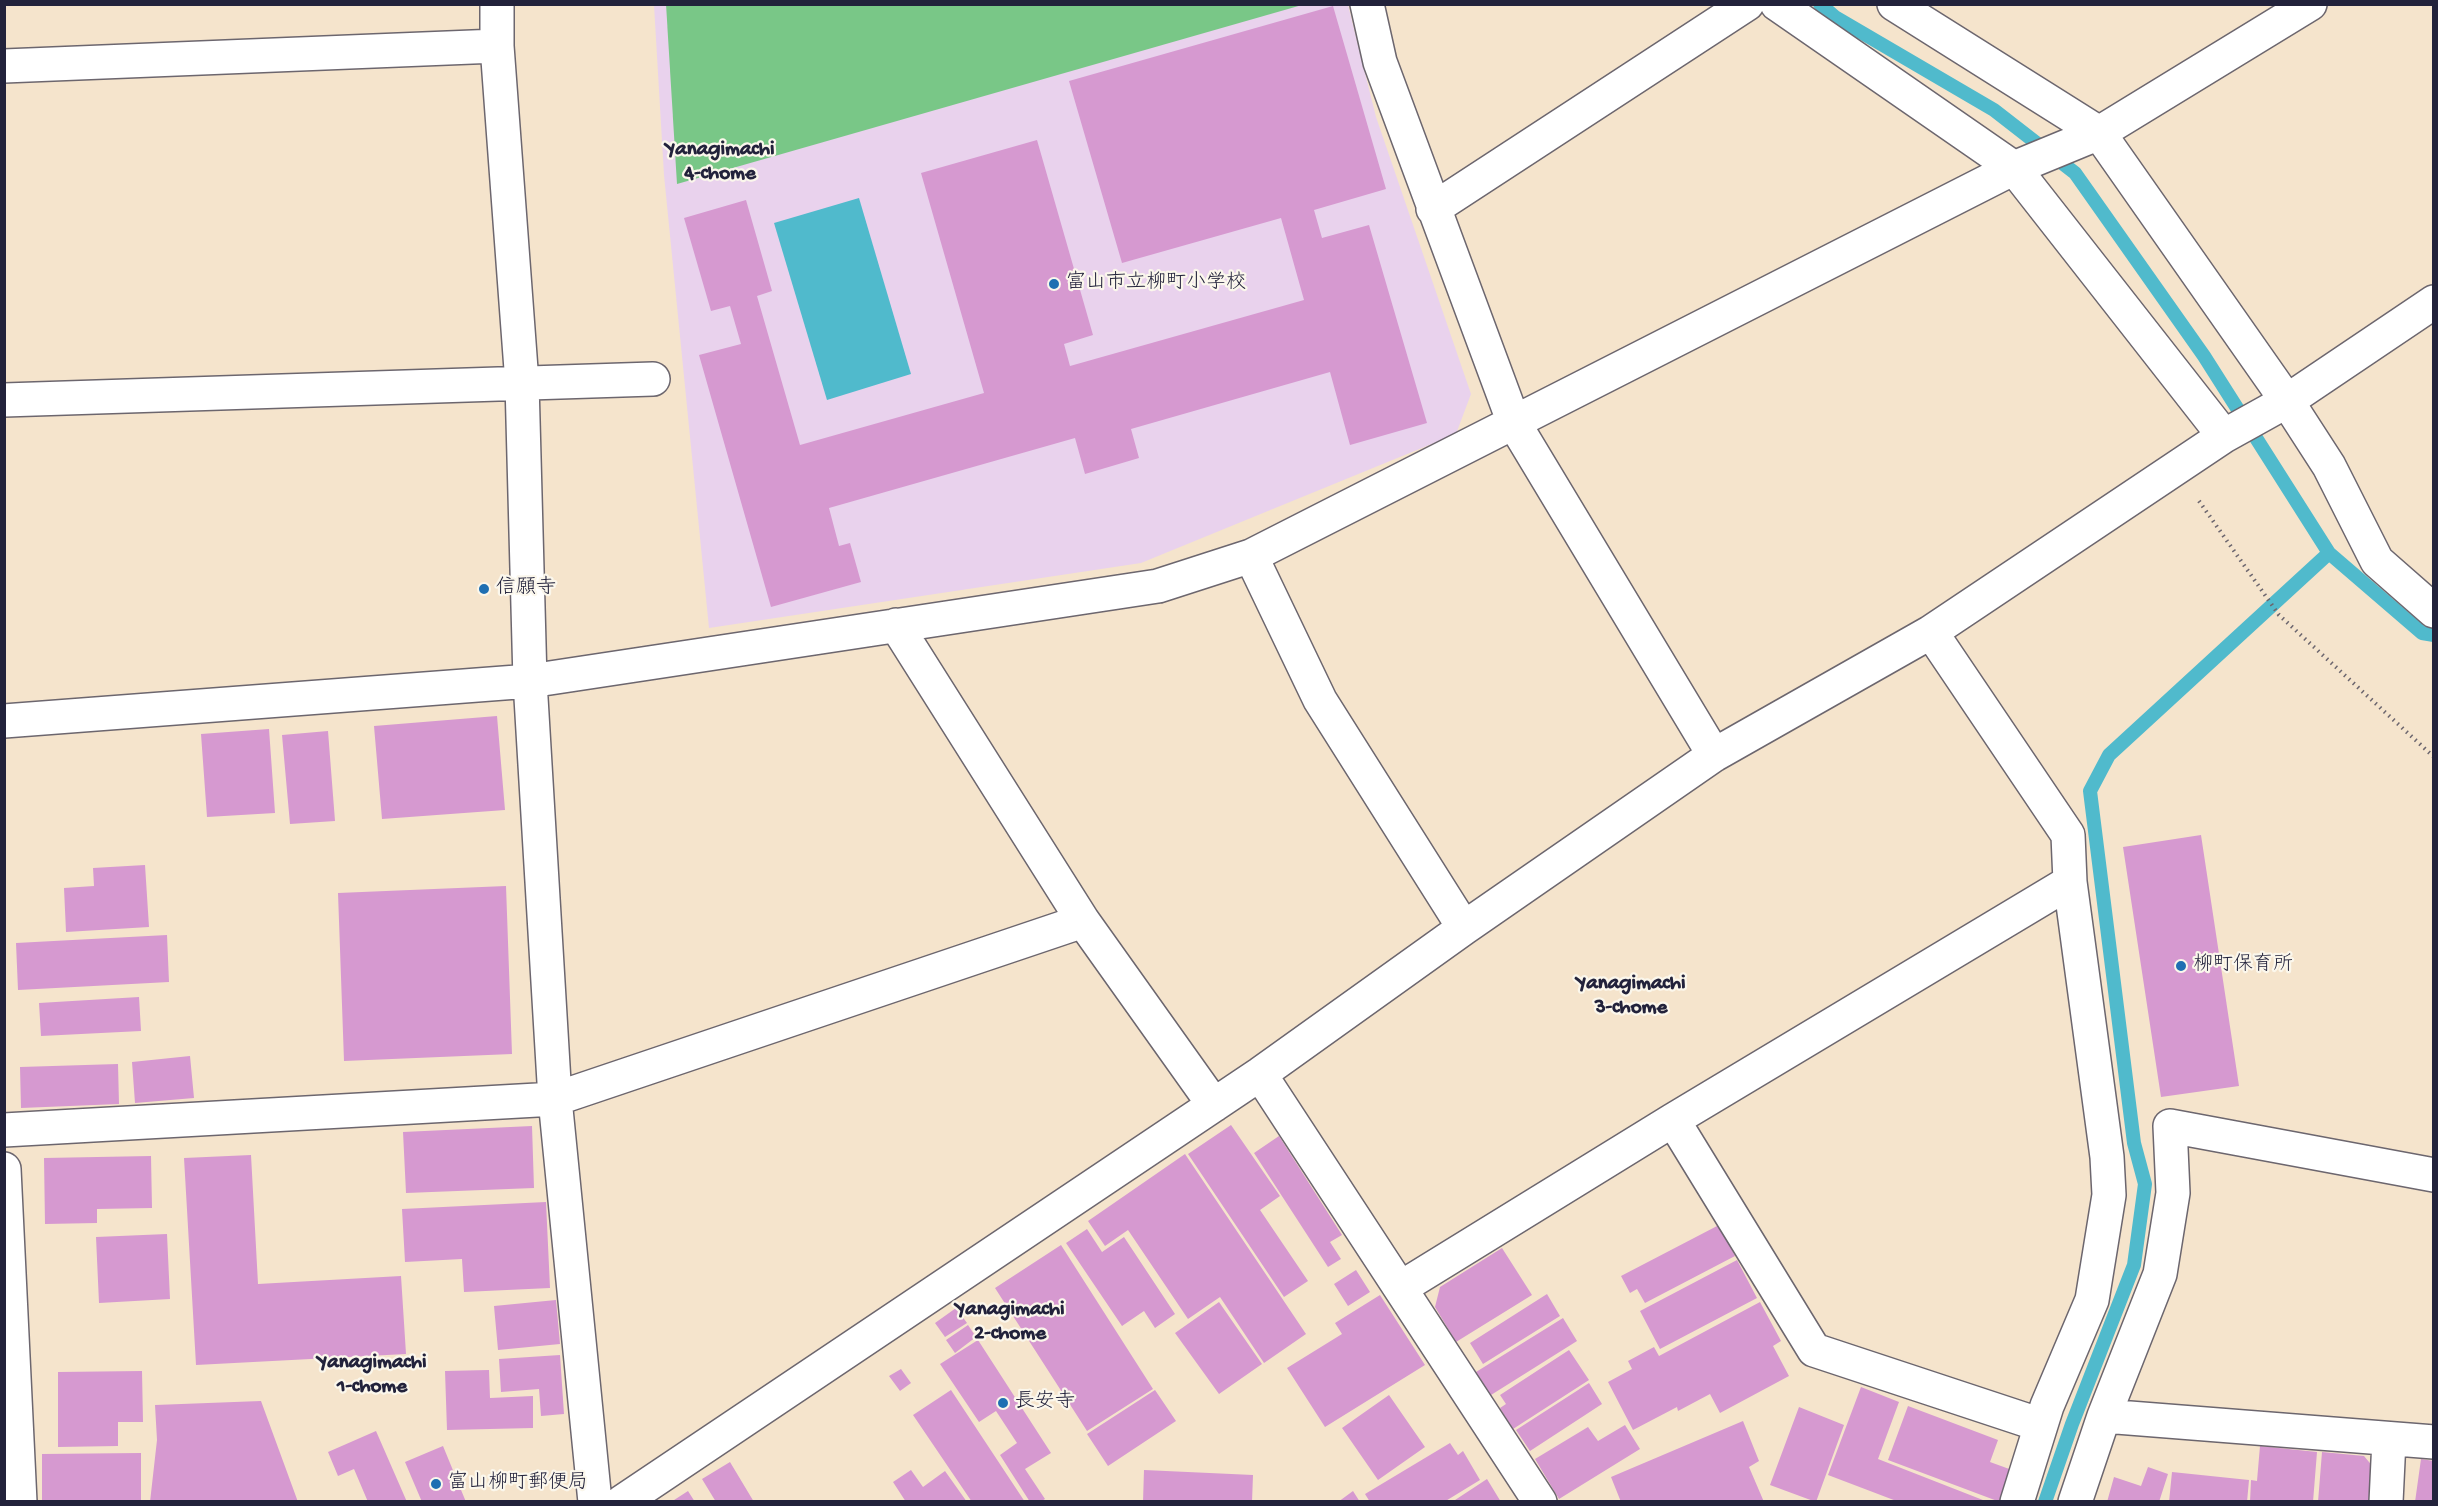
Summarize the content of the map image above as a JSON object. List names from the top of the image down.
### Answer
{
  "districts": [
    "Yanagimachi 4-chome",
    "Yanagimachi 3-chome",
    "Yanagimachi 2-chome",
    "Yanagimachi 1-chome"
  ],
  "places": [
    "富山市立柳町小学校",
    "信願寺",
    "柳町保育所",
    "長安寺",
    "富山柳町郵便局"
  ]
}
